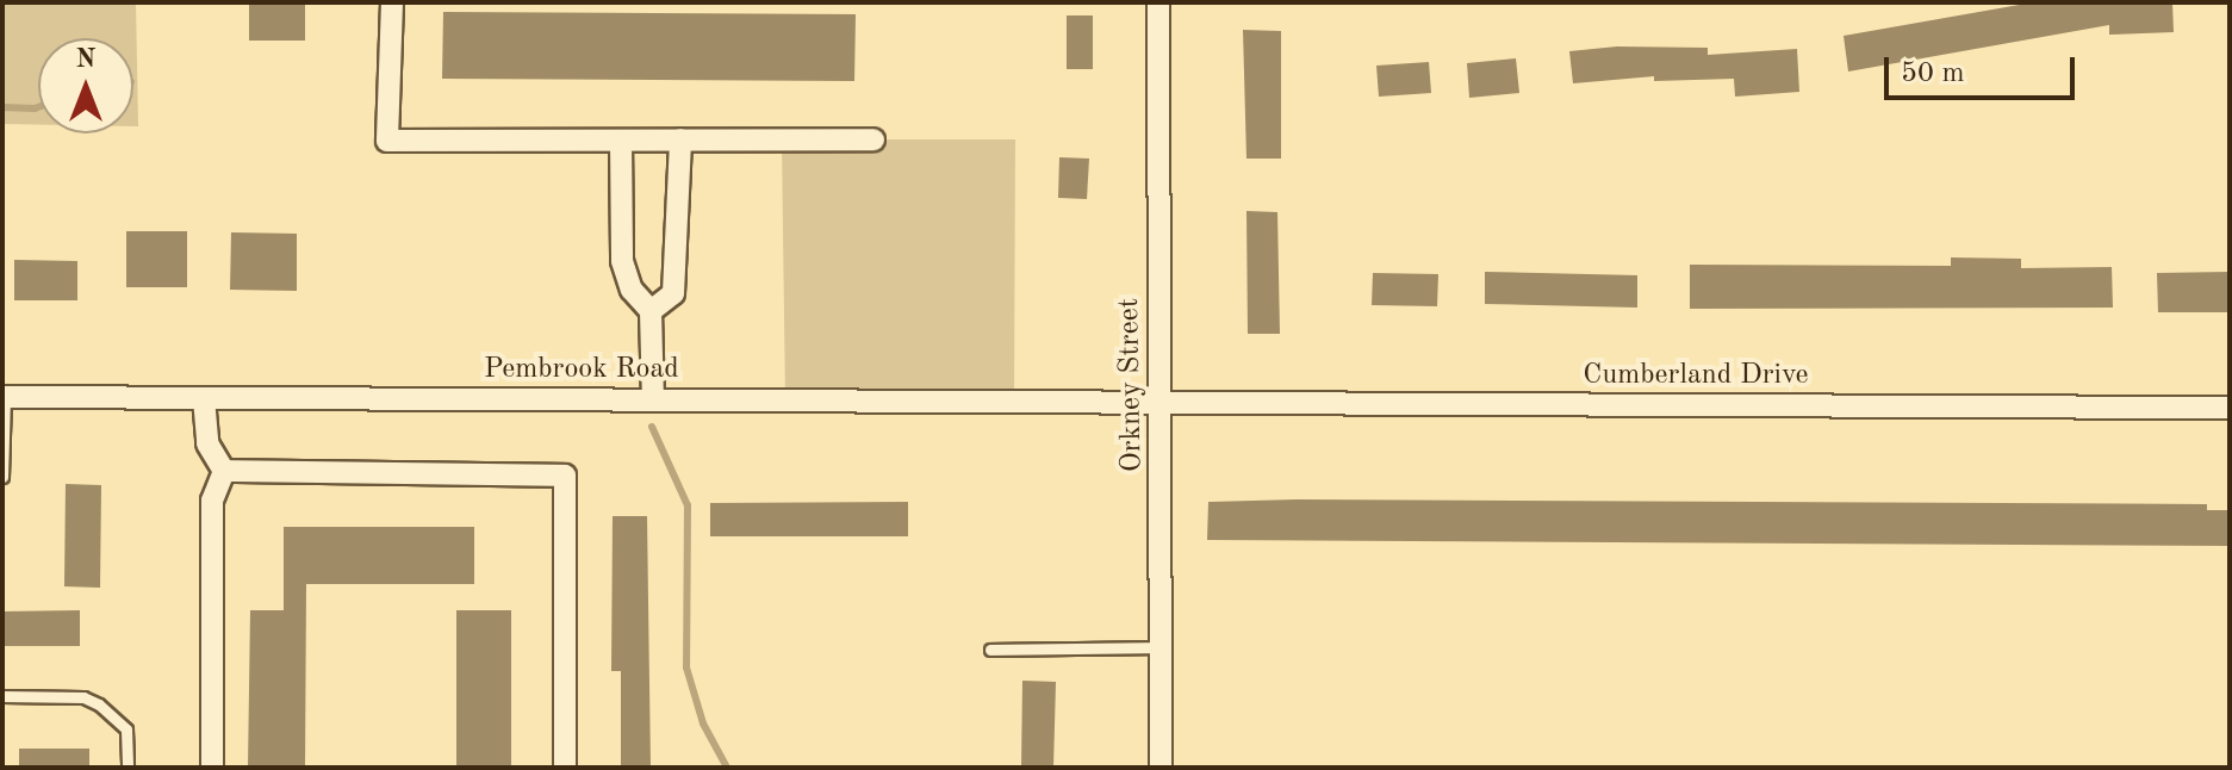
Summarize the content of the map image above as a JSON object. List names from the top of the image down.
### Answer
{
  "streets": {
    "street": ["Pembrook Road", "Cumberland Drive", "Orkney Street"]
  },
  "crossings": [
    ["Pembrook Road", "Cumberland Drive"],
    ["Pembrook Road", "Orkney Street"],
    ["Cumberland Drive", "Orkney Street"]
  ],
  "scale_bar": "50 m",
  "north": "top"
}
